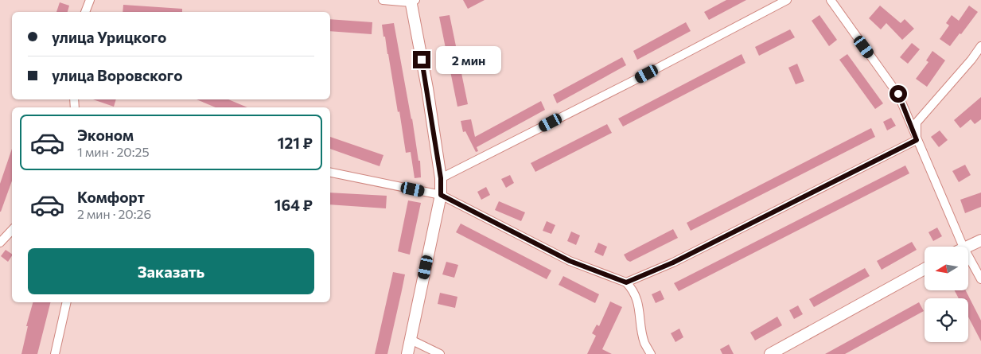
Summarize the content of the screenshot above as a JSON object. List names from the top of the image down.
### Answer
{
  "north": "left",
  "page": {
    "banner": ["улица Урицкого", "улица Воровского"],
    "bubble": "2 мин",
    "list": [
      {
        "name": "Эконом",
        "note": "1 мин · 20:25",
        "value": "121 ₽"
      },
      {
        "name": "Комфорт",
        "note": "2 мин · 20:26",
        "value": "164 ₽"
      }
    ],
    "buttons": "Заказать"
  }
}
